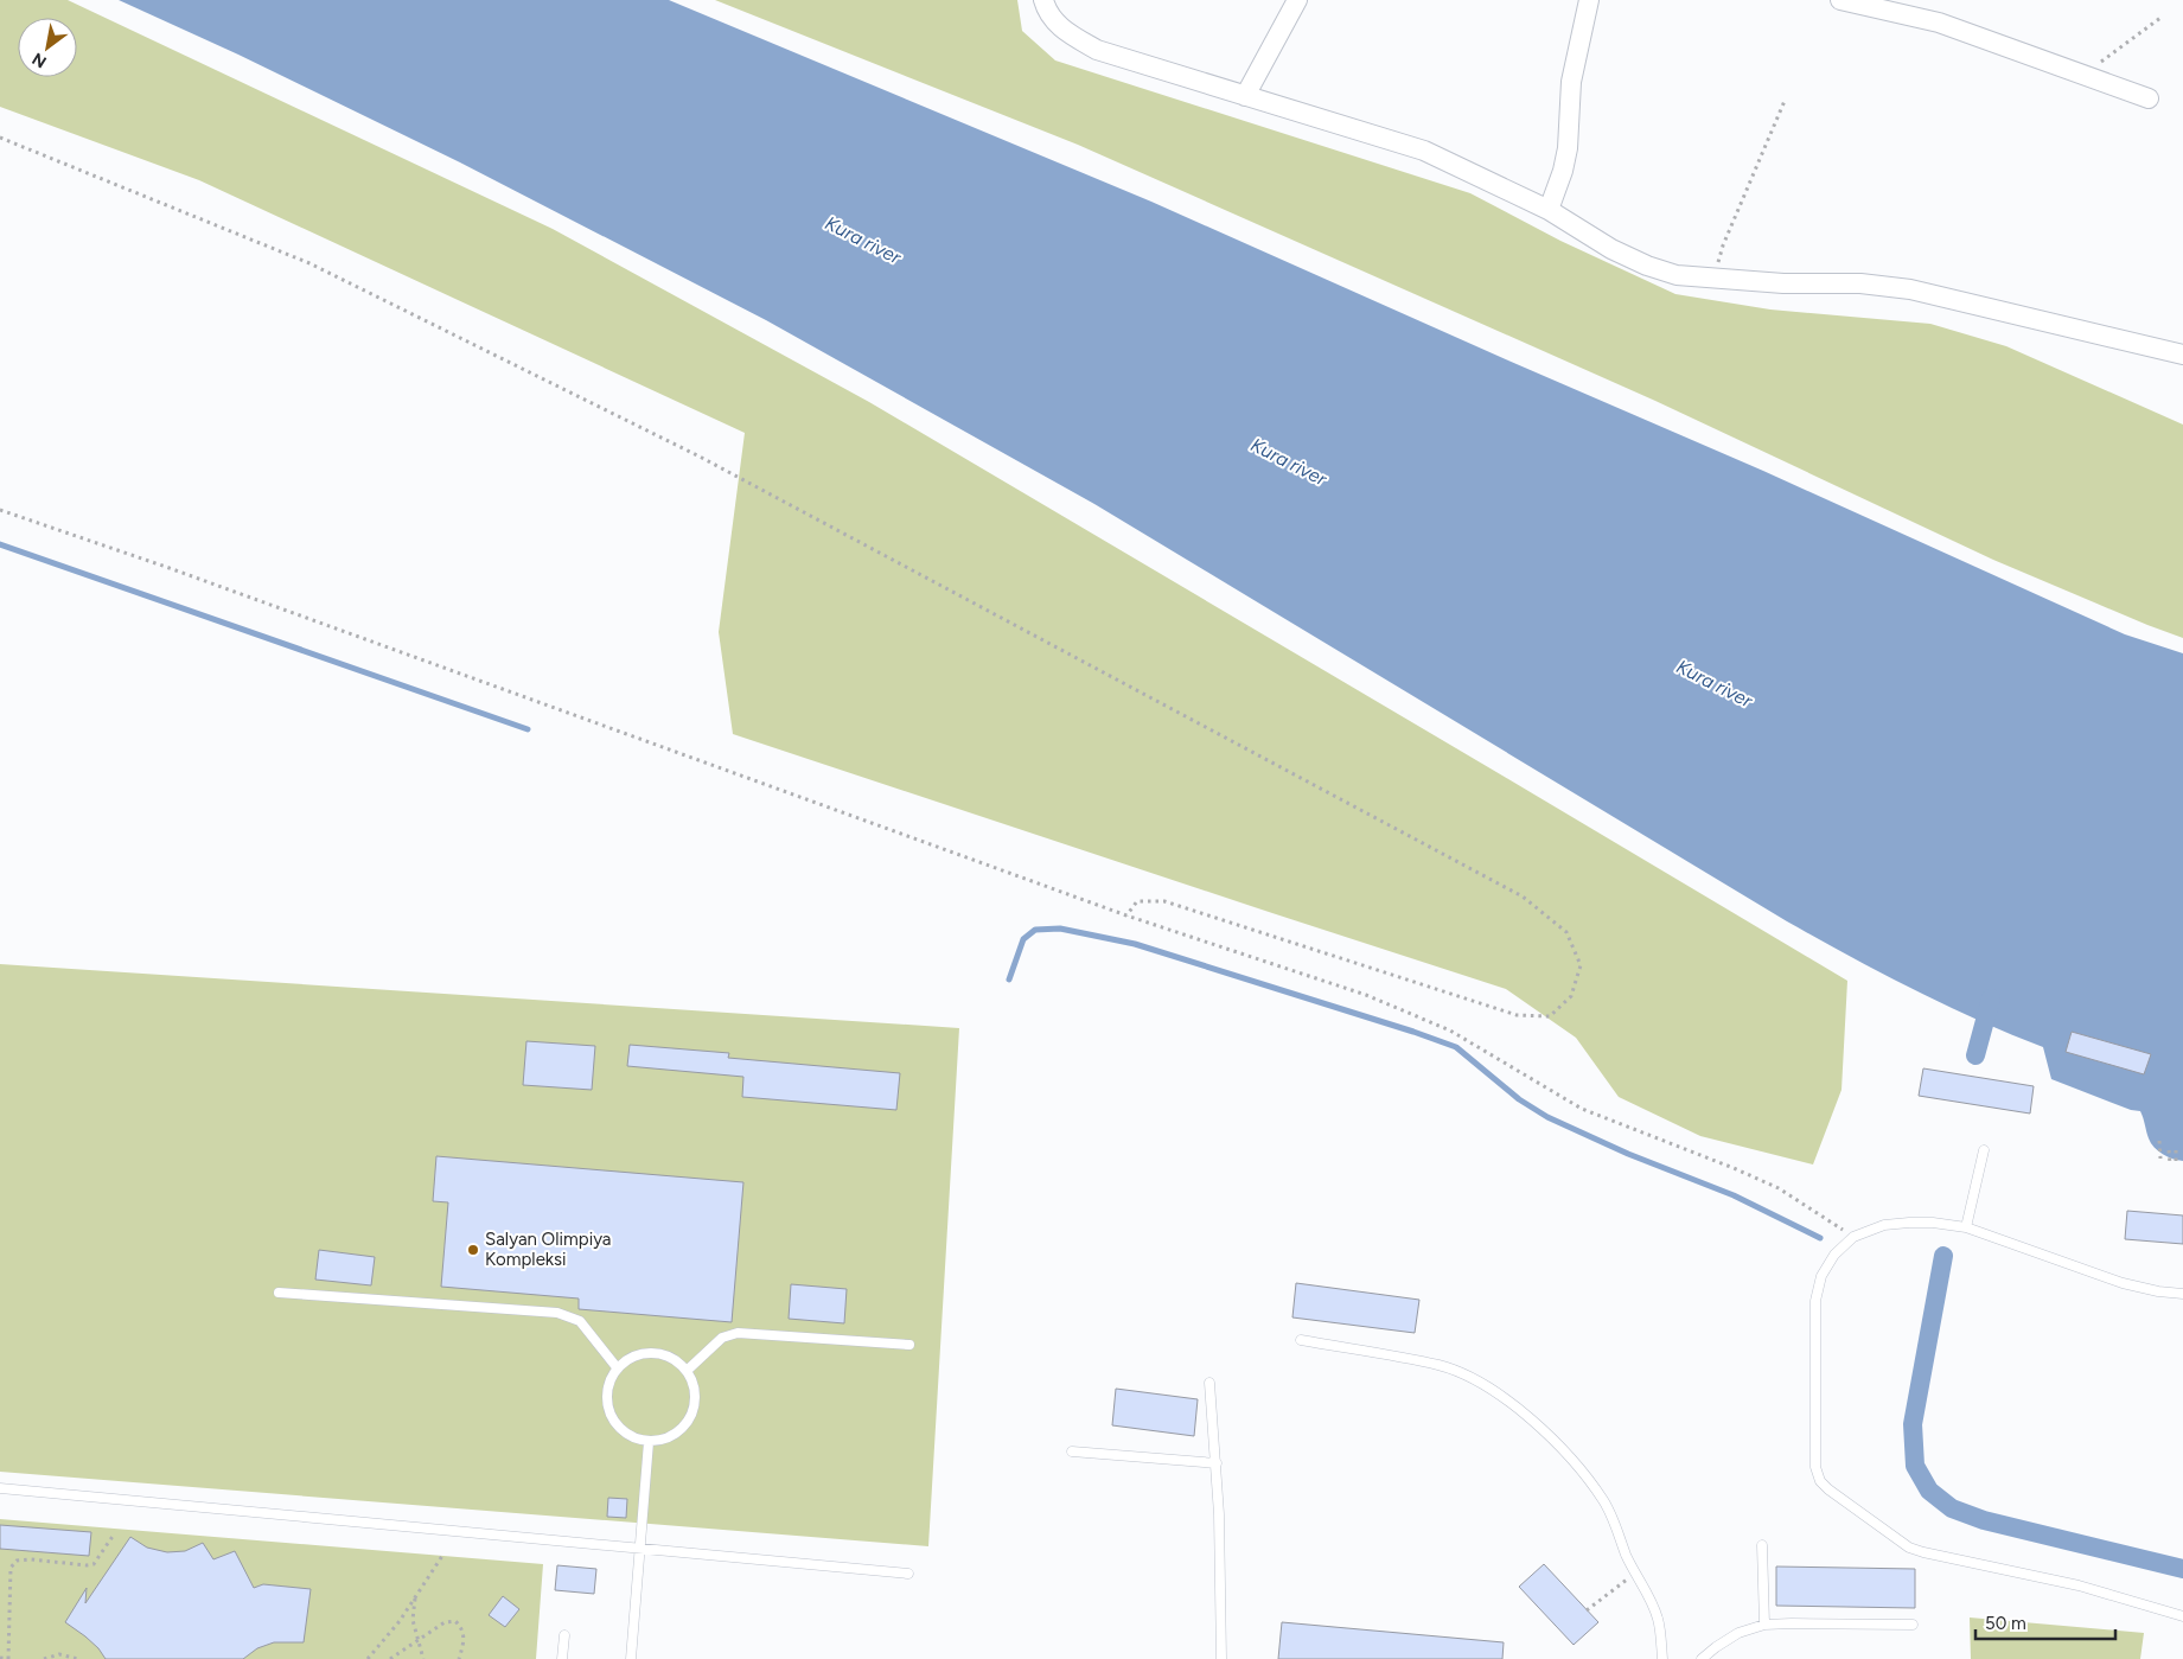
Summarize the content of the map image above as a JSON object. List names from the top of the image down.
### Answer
{
  "water": ["Kura river"],
  "places": ["Salyan Olimpiya Kompleksi"],
  "scale_bar": "50 m",
  "north": "bottom left"
}
